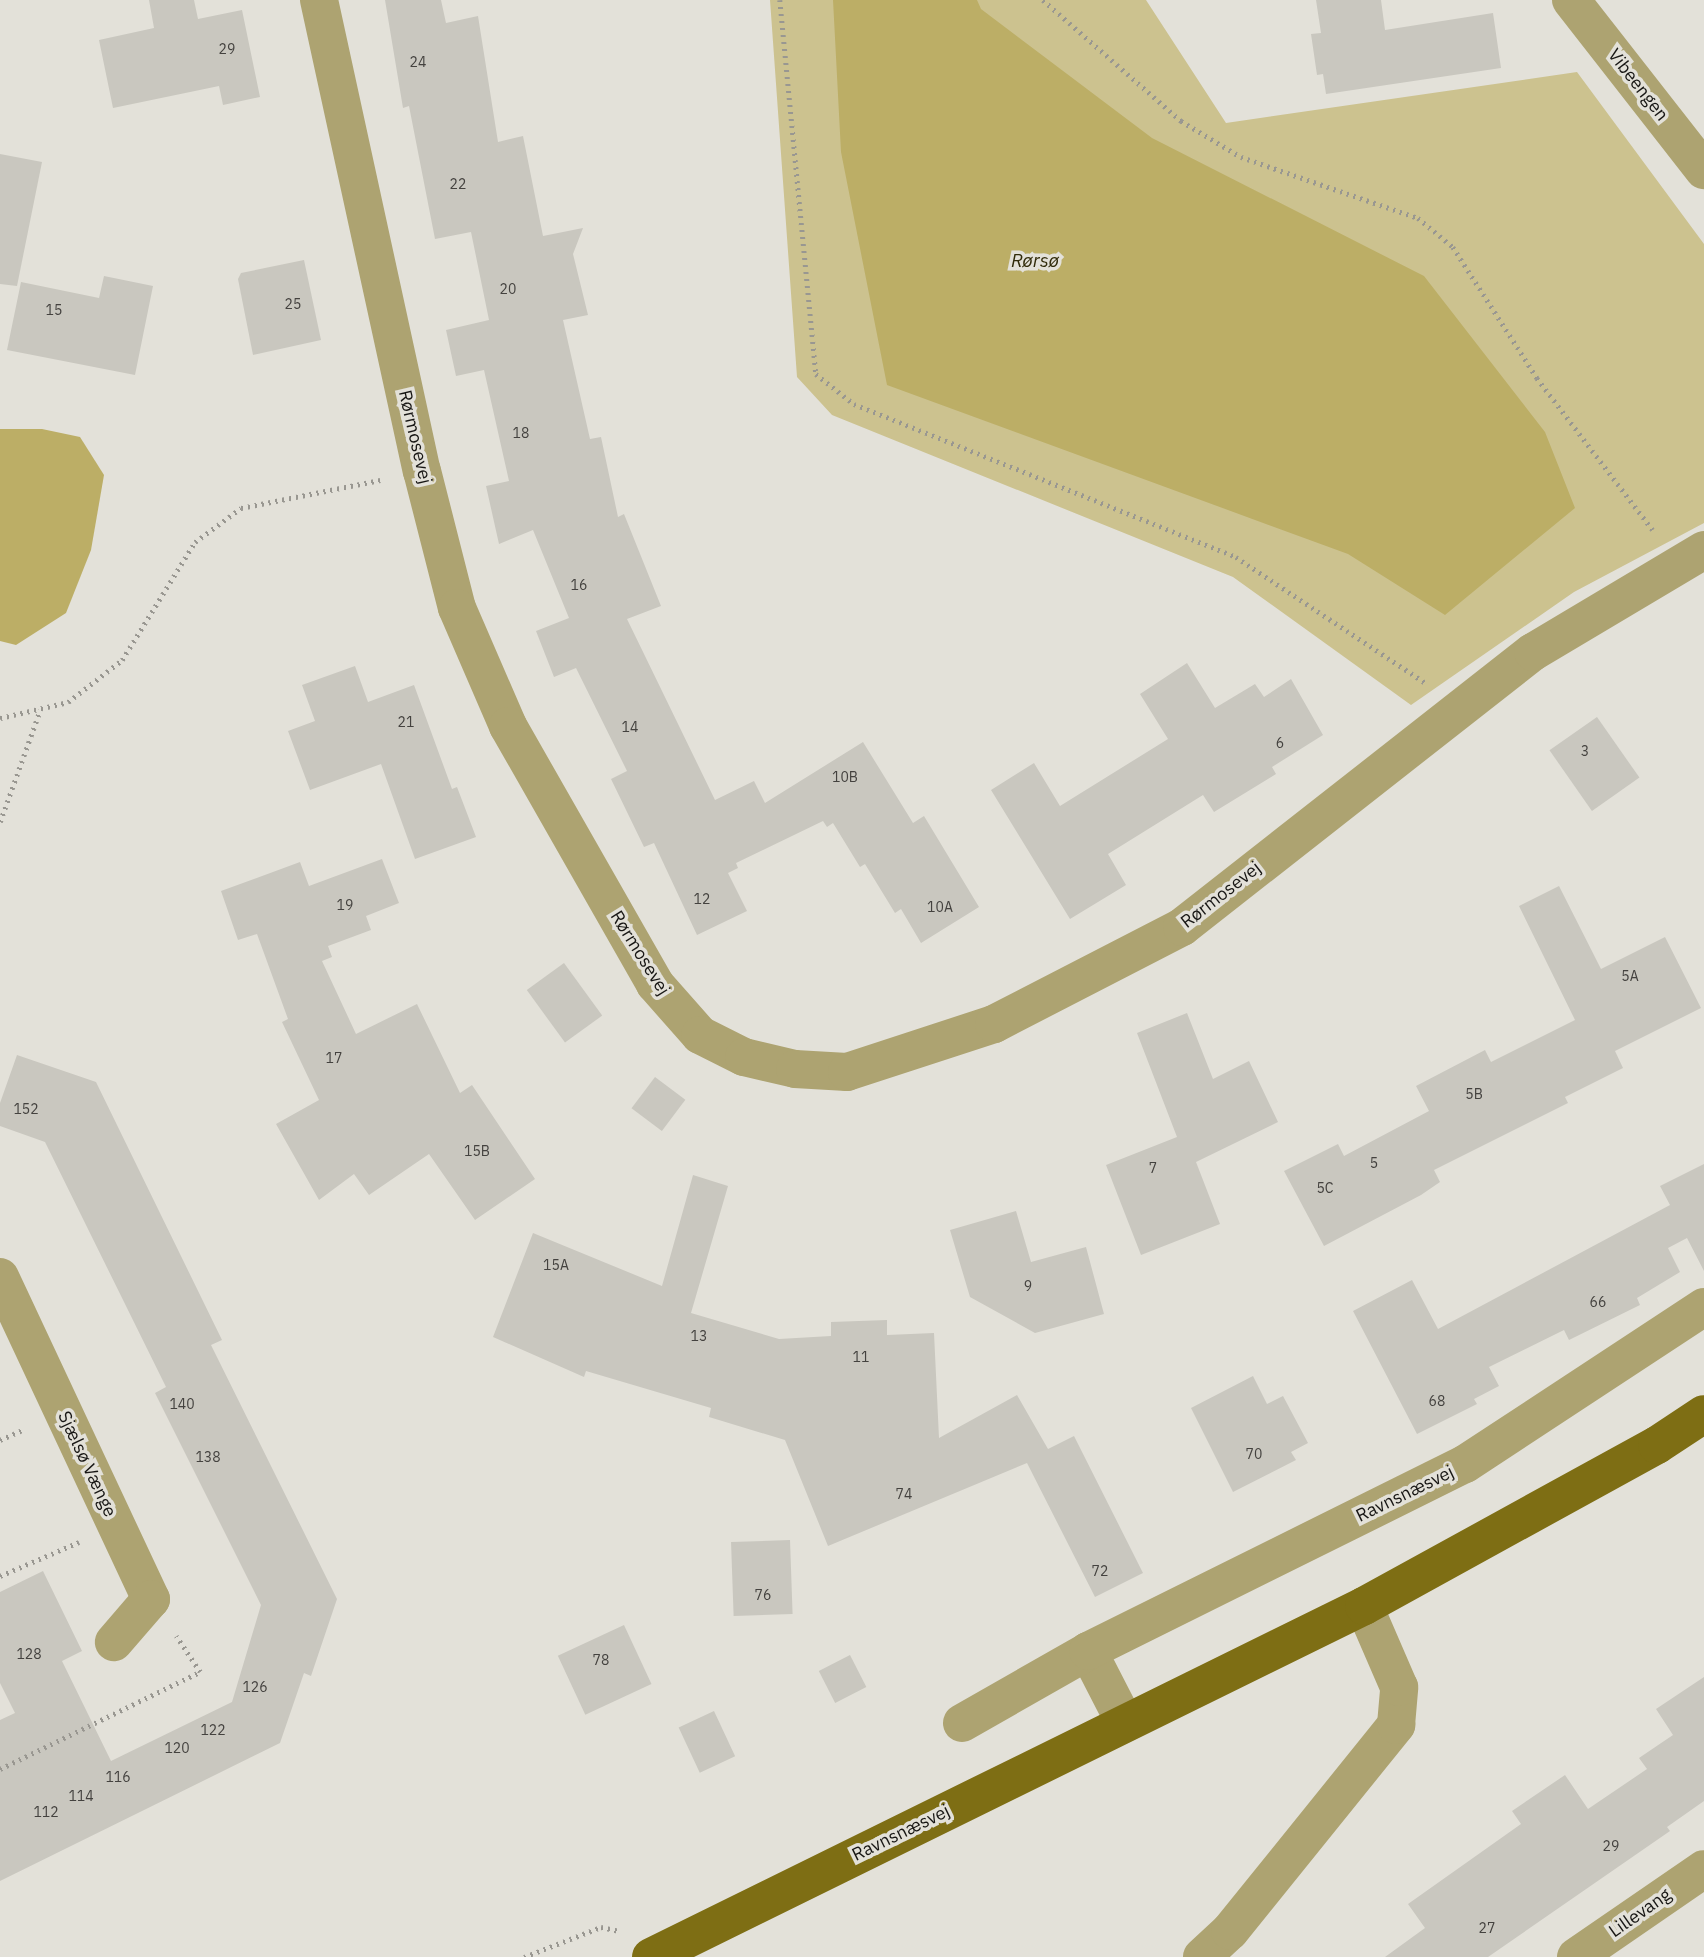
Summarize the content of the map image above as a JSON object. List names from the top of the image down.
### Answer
{
  "streets": {
    "main road": ["Ravnsnæsvej"],
    "street": [
      "Vibeengen",
      "Rørmosevej",
      "Sjælsø Vænge",
      "Lillevang"
    ]
  },
  "water": ["Rørsø"],
  "house_numbers": [
    "29",
    "24",
    "22",
    "20",
    "25",
    "15",
    "18",
    "16",
    "21",
    "14",
    "6",
    "3",
    "10B",
    "12",
    "19",
    "10A",
    "5A",
    "17",
    "5B",
    "152",
    "15B",
    "5",
    "7",
    "5C",
    "15A",
    "9",
    "66",
    "13",
    "11",
    "68",
    "140",
    "70",
    "138",
    "74",
    "72",
    "76",
    "128",
    "78",
    "126",
    "122",
    "120",
    "116",
    "114",
    "112",
    "29",
    "27"
  ]
}
